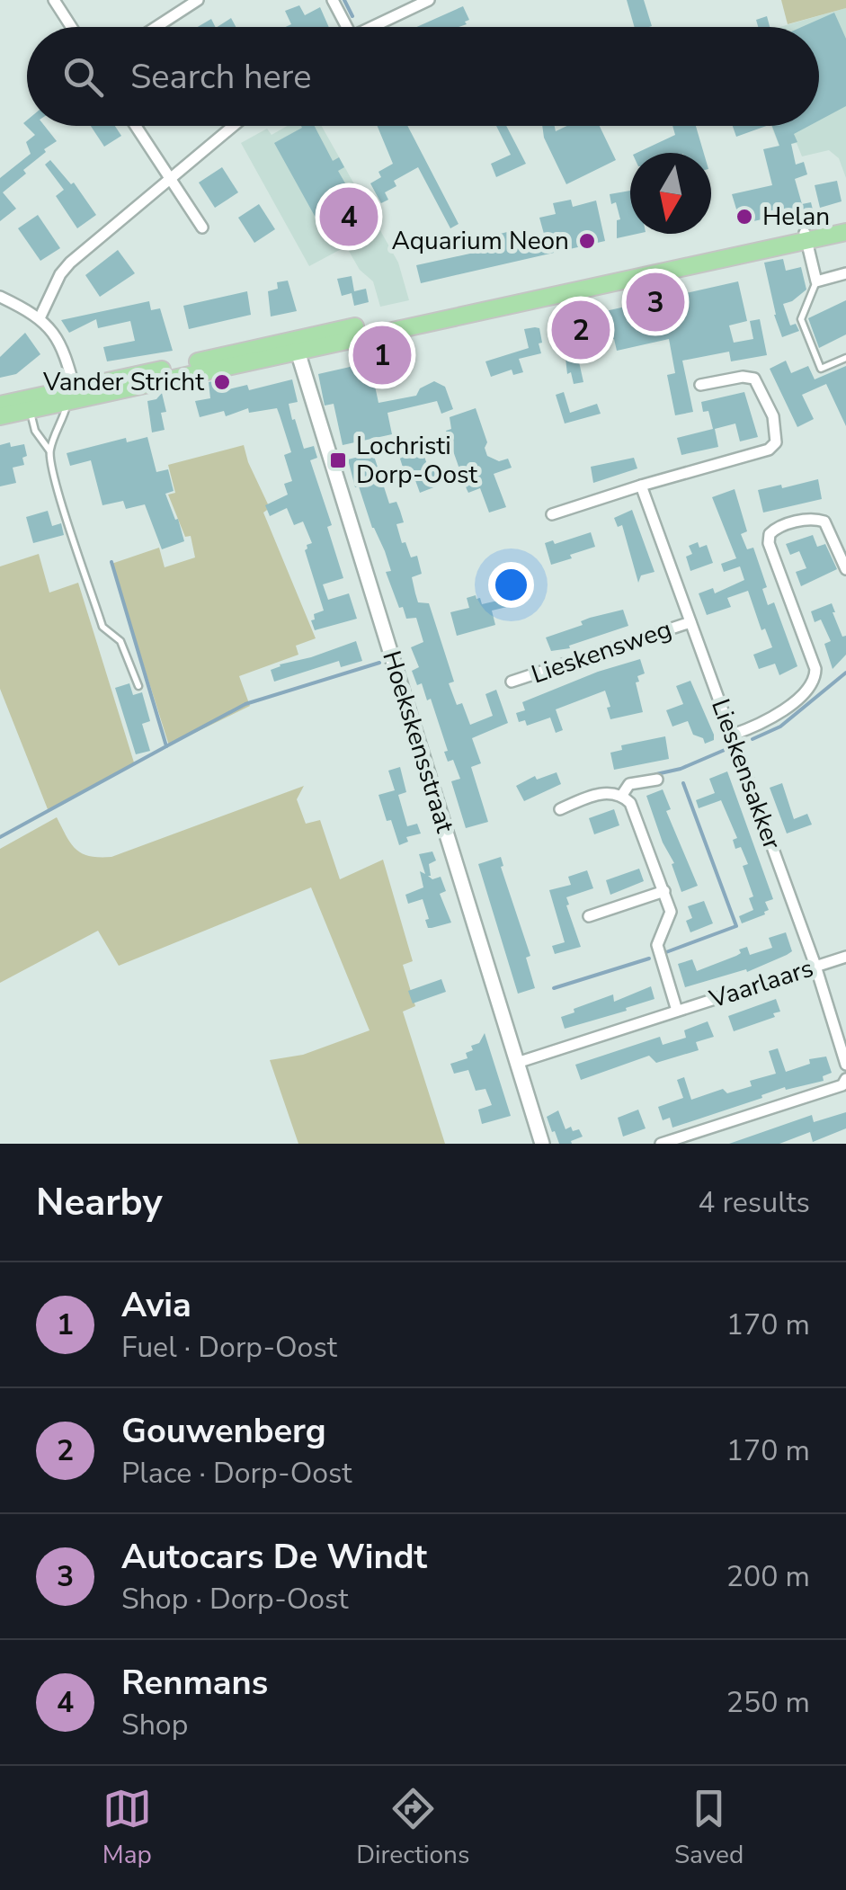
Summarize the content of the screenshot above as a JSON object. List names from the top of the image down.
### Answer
{
  "streets": {
    "street": [
      "Lieskensweg",
      "Hoekskensstraat",
      "Lieskensakker",
      "Vaarlaars"
    ]
  },
  "crossings": [
    ["Lieskensweg", "Lieskensakker"],
    ["Hoekskensstraat", "Vaarlaars"],
    ["Lieskensakker", "Vaarlaars"]
  ],
  "places": {
    "other": ["Helan", "Aquarium Neon", "Vander Stricht"],
    "transit": ["Lochristi Dorp-Oost"]
  },
  "north": "bottom",
  "page": {
    "search": "Search here",
    "pins": [
      "4",
      "3",
      "2",
      "1"
    ],
    "heading": ["Nearby", "4 results"],
    "list": [
      {
        "mark": "1",
        "name": "Avia",
        "note": "Fuel · Dorp-Oost",
        "value": "170 m"
      },
      {
        "mark": "2",
        "name": "Gouwenberg",
        "note": "Place · Dorp-Oost",
        "value": "170 m"
      },
      {
        "mark": "3",
        "name": "Autocars De Windt",
        "note": "Shop · Dorp-Oost",
        "value": "200 m"
      },
      {
        "mark": "4",
        "name": "Renmans",
        "note": "Shop",
        "value": "250 m"
      }
    ],
    "nav": ["Map", "Directions", "Saved"]
  }
}
